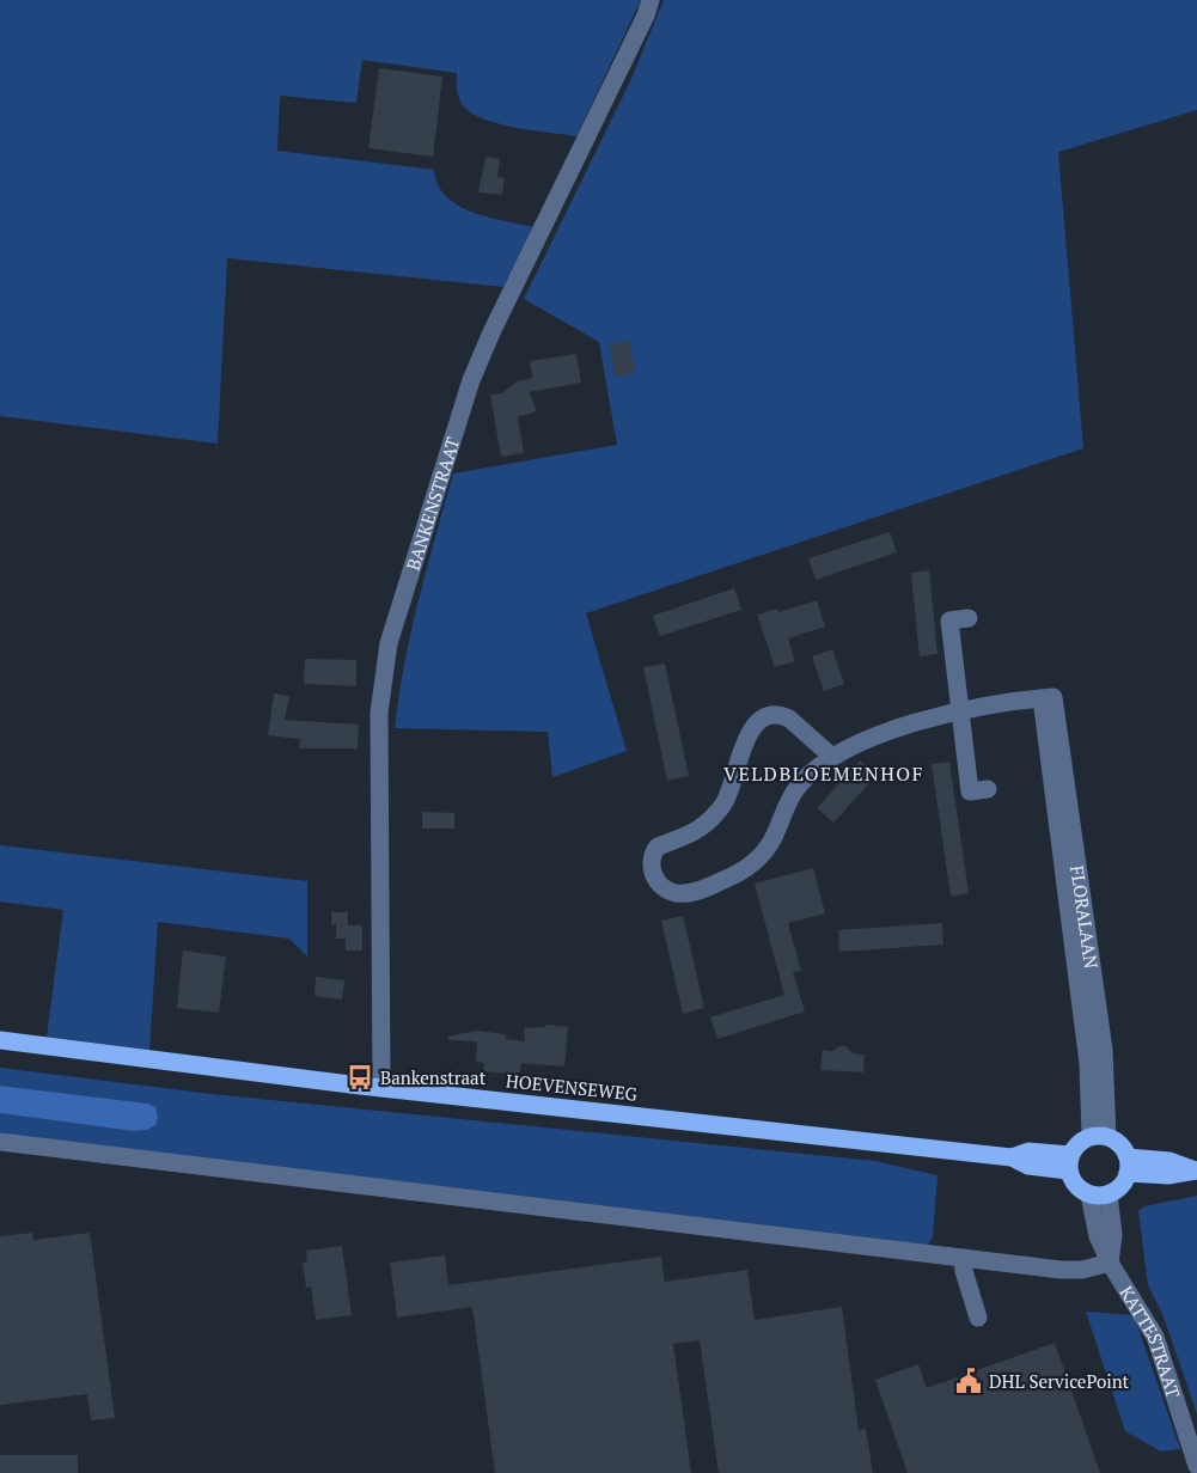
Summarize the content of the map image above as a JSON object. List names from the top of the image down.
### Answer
{
  "streets": {
    "main road": ["HOEVENSEWEG"],
    "street": ["BANKENSTRAAT", "FLORALAAN", "KATTESTRAAT"]
  },
  "crossings": [
    ["BANKENSTRAAT", "HOEVENSEWEG"],
    ["FLORALAAN", "HOEVENSEWEG"],
    ["FLORALAAN", "KATTESTRAAT"],
    ["HOEVENSEWEG", "KATTESTRAAT"]
  ],
  "districts": ["VELDBLOEMENHOF"],
  "places": {
    "bus stop": ["Bankenstraat"],
    "public building": ["DHL ServicePoint"]
  }
}
